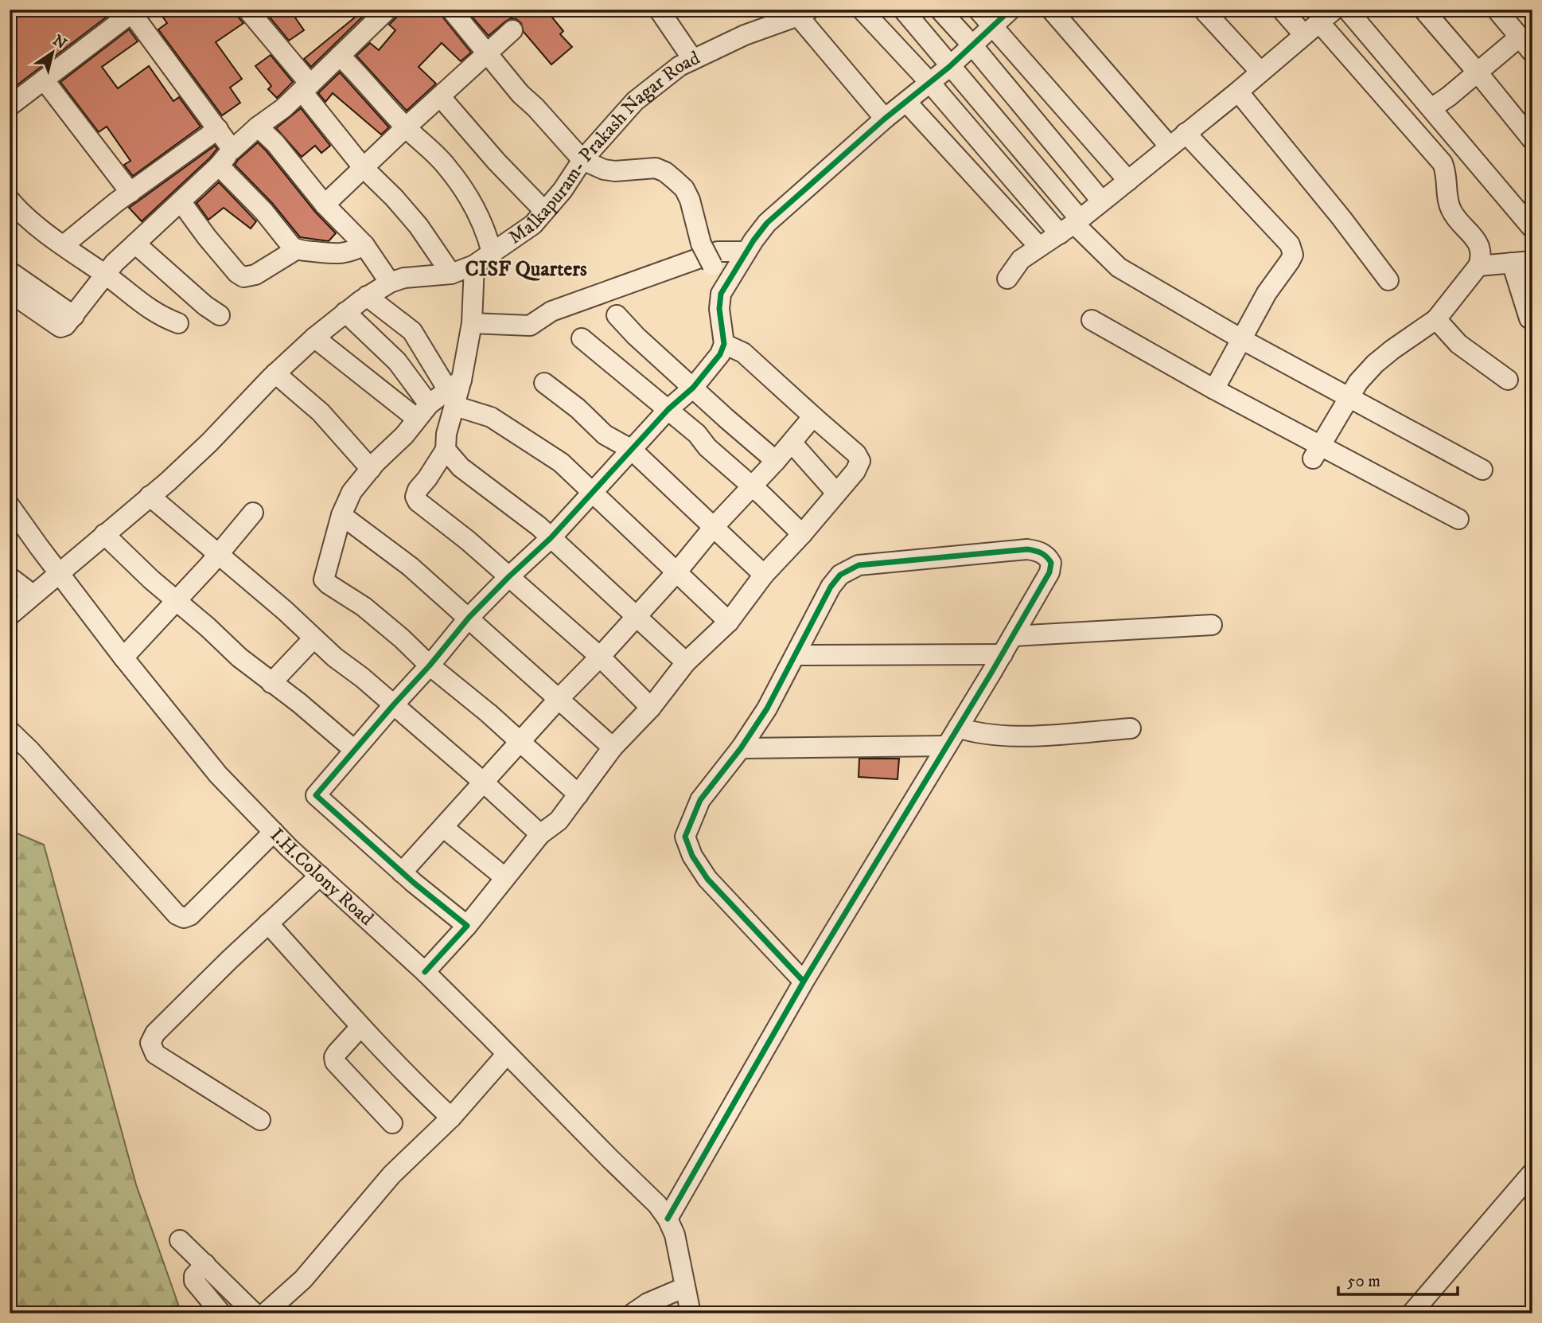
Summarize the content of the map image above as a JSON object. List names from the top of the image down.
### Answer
{
  "streets": {
    "street": ["Malkapuram- Prakash Nagar Road", "I.H.Colony Road"]
  },
  "crossings": [
    ["Malkapuram- Prakash Nagar Road", "I.H.Colony Road"]
  ],
  "districts": ["CISF Quarters"],
  "scale_bar": "50 m",
  "north": "top right"
}
